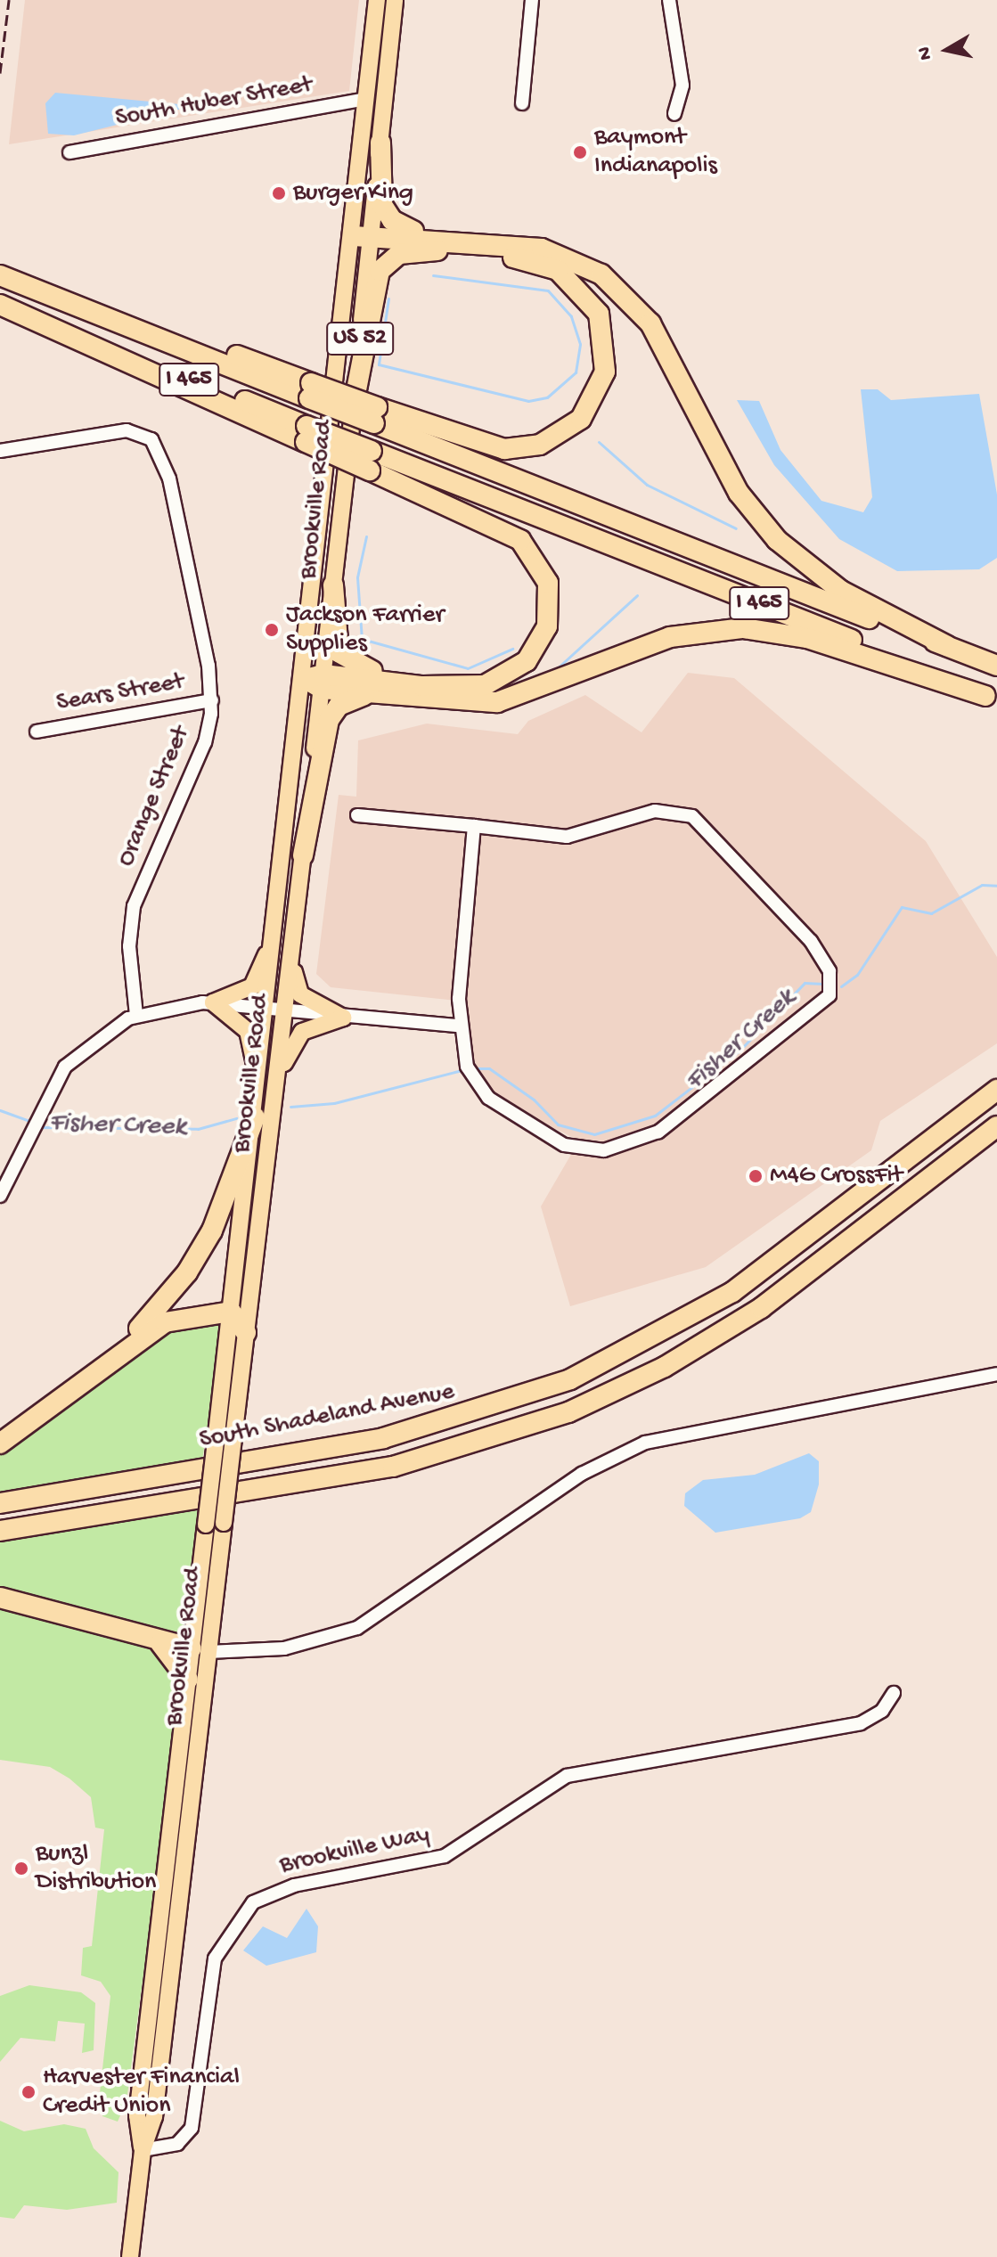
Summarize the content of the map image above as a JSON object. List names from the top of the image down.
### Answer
{
  "streets": {
    "highway": ["US 52", "I 465", "South Shadeland Avenue"],
    "main road": ["Brookville Road"],
    "street": [
      "South Huber Street",
      "Sears Street",
      "Orange Street",
      "Brookville Way"
    ]
  },
  "crossings": [
    ["South Huber Street", "Brookville Road"],
    ["US 52", "I 465"],
    ["US 52", "Brookville Road"],
    ["Brookville Road", "Brookville Way"],
    ["Sears Street", "Orange Street"]
  ],
  "water": ["Fisher Creek"],
  "places": [
    "Baymont Indianapolis",
    "Burger King",
    "Jackson Farrier Supplies",
    "M4G CrossFit",
    "Bunzl Distribution",
    "Harvester Financial Credit Union"
  ],
  "north": "left"
}
